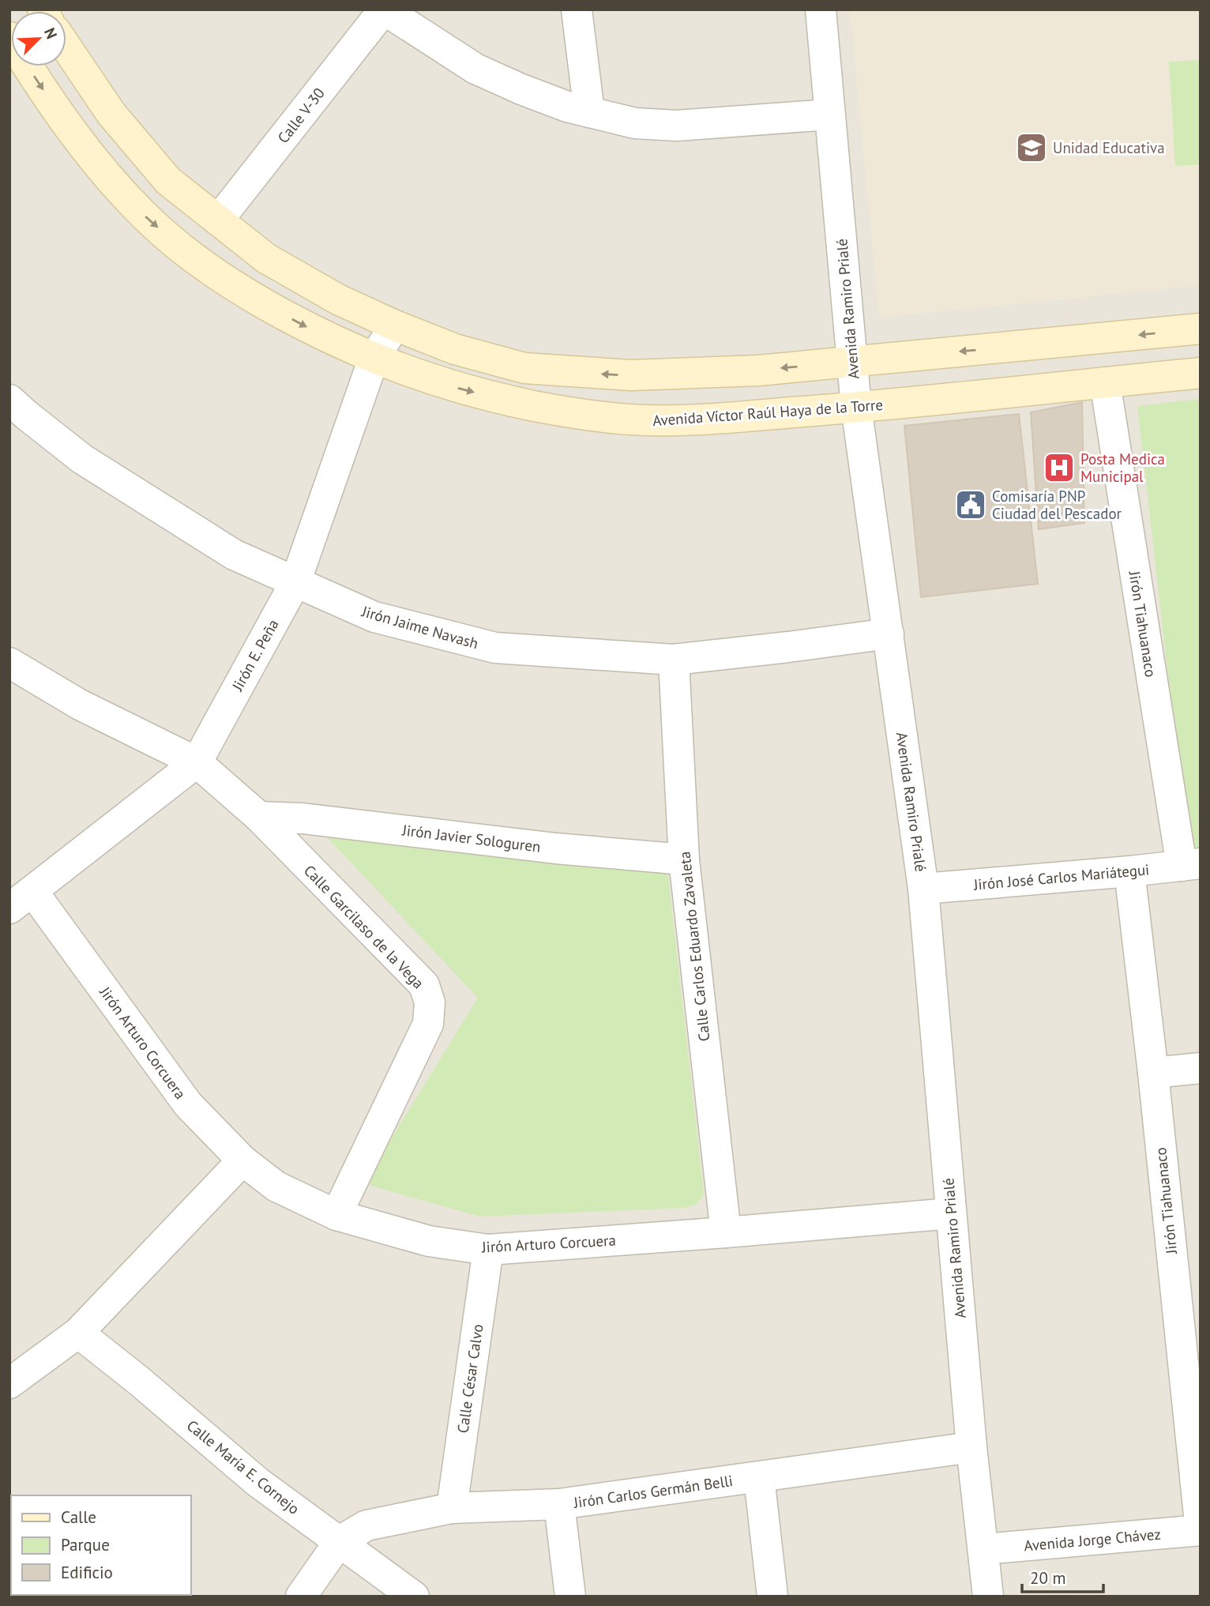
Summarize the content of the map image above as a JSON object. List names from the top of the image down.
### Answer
{
  "streets": {
    "main road": ["Avenida Víctor Raúl Haya de la Torre"],
    "street": [
      "Calle V-30",
      "Avenida Ramiro Prialé",
      "Jirón Tiahuanaco",
      "Jirón Jaime Navash",
      "Jirón E. Peña",
      "Jirón Javier Sologuren",
      "Jirón José Carlos Mariátegui",
      "Calle Garcilaso de la Vega",
      "Calle Carlos Eduardo Zavaleta",
      "Jirón Arturo Corcuera",
      "Calle César Calvo",
      "Calle María E. Cornejo",
      "Jirón Carlos Germán Belli",
      "Avenida Jorge Chávez"
    ]
  },
  "crossings": [
    ["Calle V-30", "Avenida Víctor Raúl Haya de la Torre"],
    ["Avenida Ramiro Prialé", "Avenida Víctor Raúl Haya de la Torre"],
    ["Avenida Ramiro Prialé", "Jirón Jaime Navash"],
    ["Avenida Ramiro Prialé", "Jirón José Carlos Mariátegui"],
    ["Avenida Ramiro Prialé", "Jirón Arturo Corcuera"],
    ["Avenida Ramiro Prialé", "Jirón Carlos Germán Belli"],
    ["Avenida Ramiro Prialé", "Avenida Jorge Chávez"],
    ["Avenida Víctor Raúl Haya de la Torre", "Jirón Tiahuanaco"],
    ["Avenida Víctor Raúl Haya de la Torre", "Jirón E. Peña"],
    ["Jirón Tiahuanaco", "Jirón José Carlos Mariátegui"],
    ["Jirón Tiahuanaco", "Avenida Jorge Chávez"],
    ["Jirón Jaime Navash", "Jirón E. Peña"],
    ["Jirón Jaime Navash", "Calle Carlos Eduardo Zavaleta"],
    ["Jirón E. Peña", "Calle Garcilaso de la Vega"],
    ["Jirón E. Peña", "Jirón Arturo Corcuera"],
    ["Jirón Javier Sologuren", "Calle Garcilaso de la Vega"],
    ["Jirón Javier Sologuren", "Calle Carlos Eduardo Zavaleta"],
    ["Calle Garcilaso de la Vega", "Jirón Arturo Corcuera"],
    ["Calle Carlos Eduardo Zavaleta", "Jirón Arturo Corcuera"],
    ["Jirón Arturo Corcuera", "Calle César Calvo"],
    ["Calle César Calvo", "Jirón Carlos Germán Belli"],
    ["Calle María E. Cornejo", "Jirón Carlos Germán Belli"]
  ],
  "places": {
    "school or university": ["Unidad Educativa"],
    "hospital": ["Posta Medica Municipal"],
    "public building": ["Comisaría PNP Ciudad del Pescador"]
  },
  "legend": ["Calle", "Parque", "Edificio"],
  "scale_bar": "20 m",
  "north": "top right"
}
